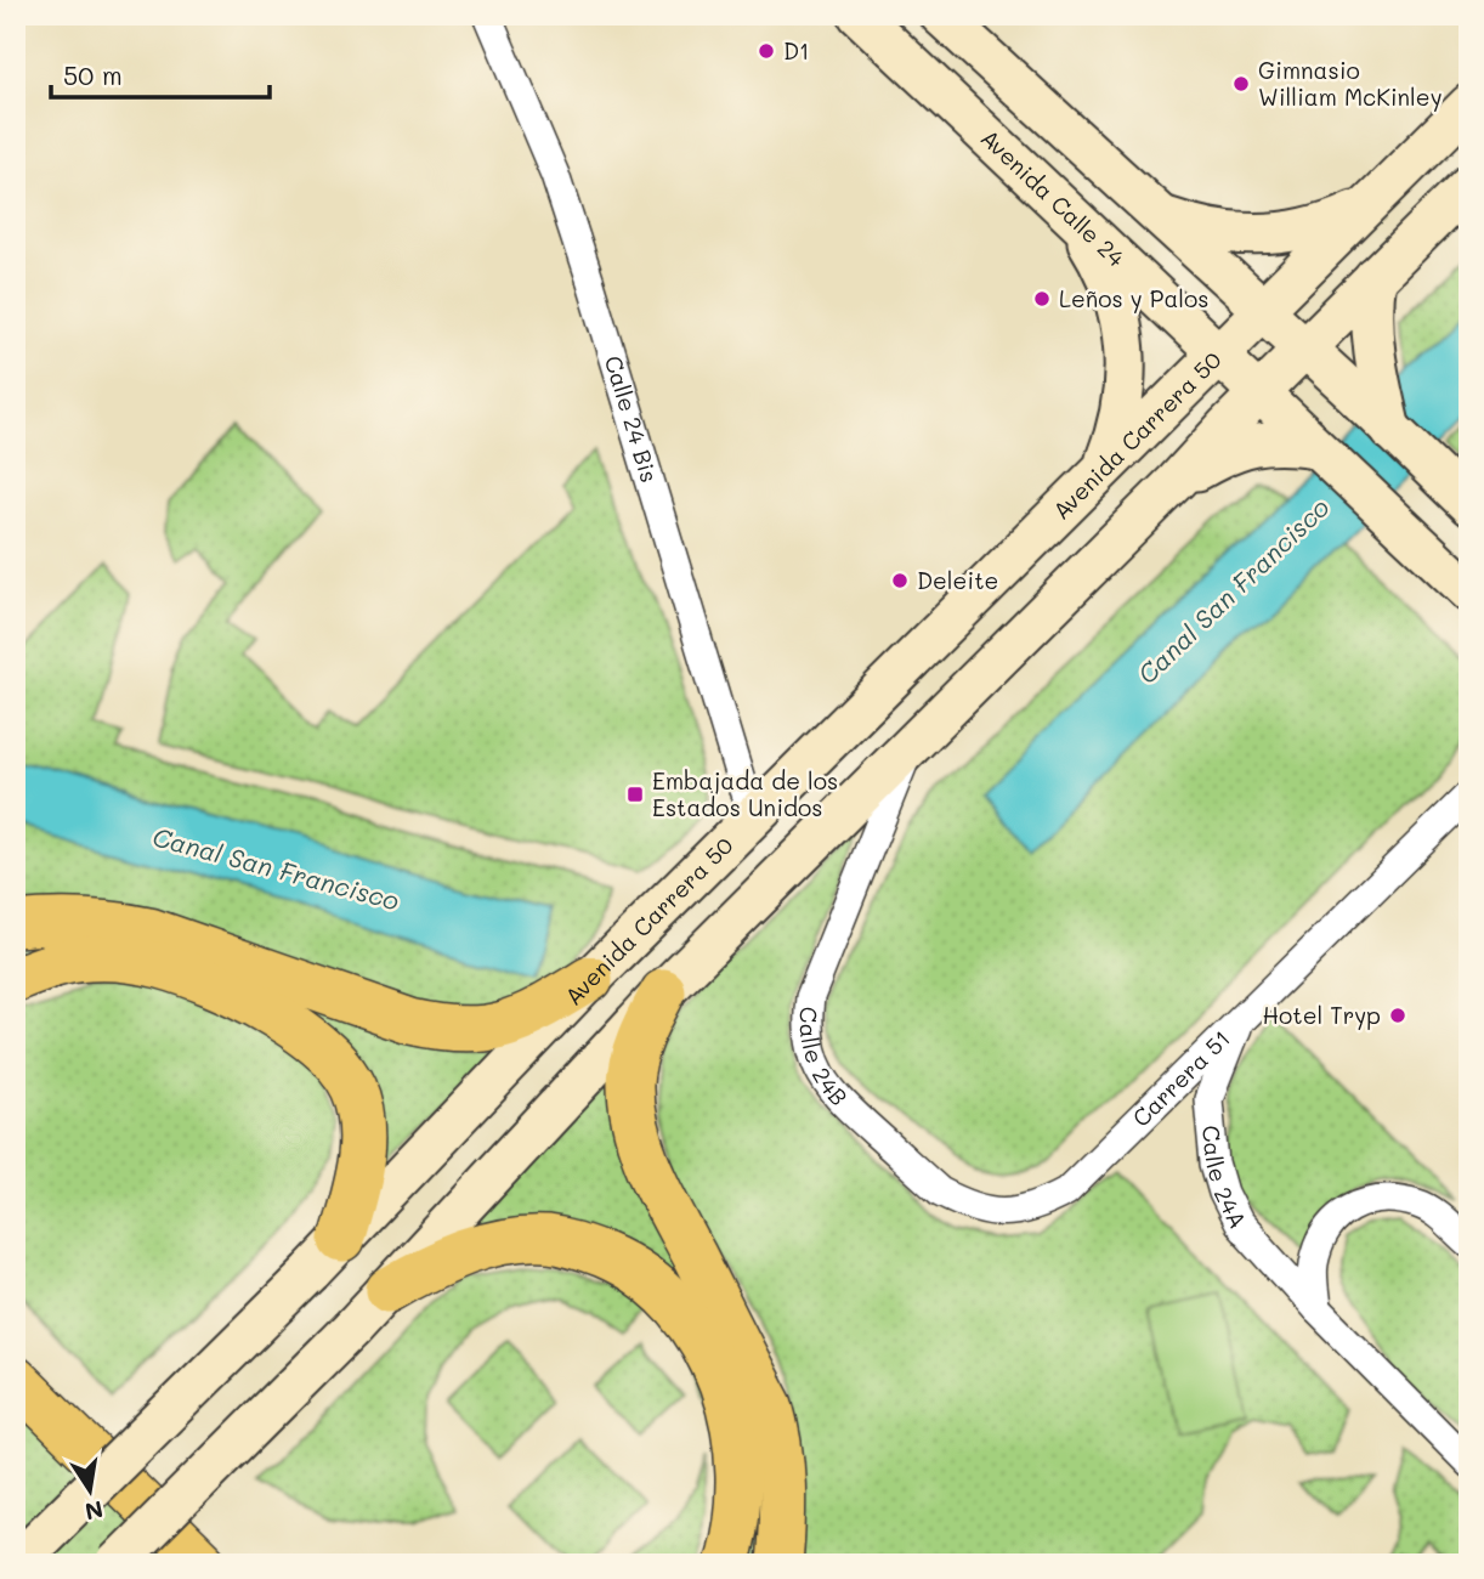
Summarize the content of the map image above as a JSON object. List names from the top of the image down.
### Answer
{
  "streets": {
    "main road": ["Avenida Calle 24", "Avenida Carrera 50"],
    "street": [
      "Calle 24 Bis",
      "Calle 24B",
      "Carrera 51",
      "Calle 24A"
    ]
  },
  "crossings": [
    ["Avenida Calle 24", "Avenida Carrera 50"],
    ["Calle 24 Bis", "Avenida Carrera 50"],
    ["Calle 24B", "Carrera 51"],
    ["Carrera 51", "Calle 24A"]
  ],
  "water": ["Canal San Francisco"],
  "places": {
    "other": [
      "D1",
      "Gimnasio William McKinley",
      "Leños y Palos",
      "Deleite",
      "Hotel Tryp"
    ],
    "transit": ["Embajada de los Estados Unidos"]
  },
  "scale_bar": "50 m",
  "north": "bottom"
}
